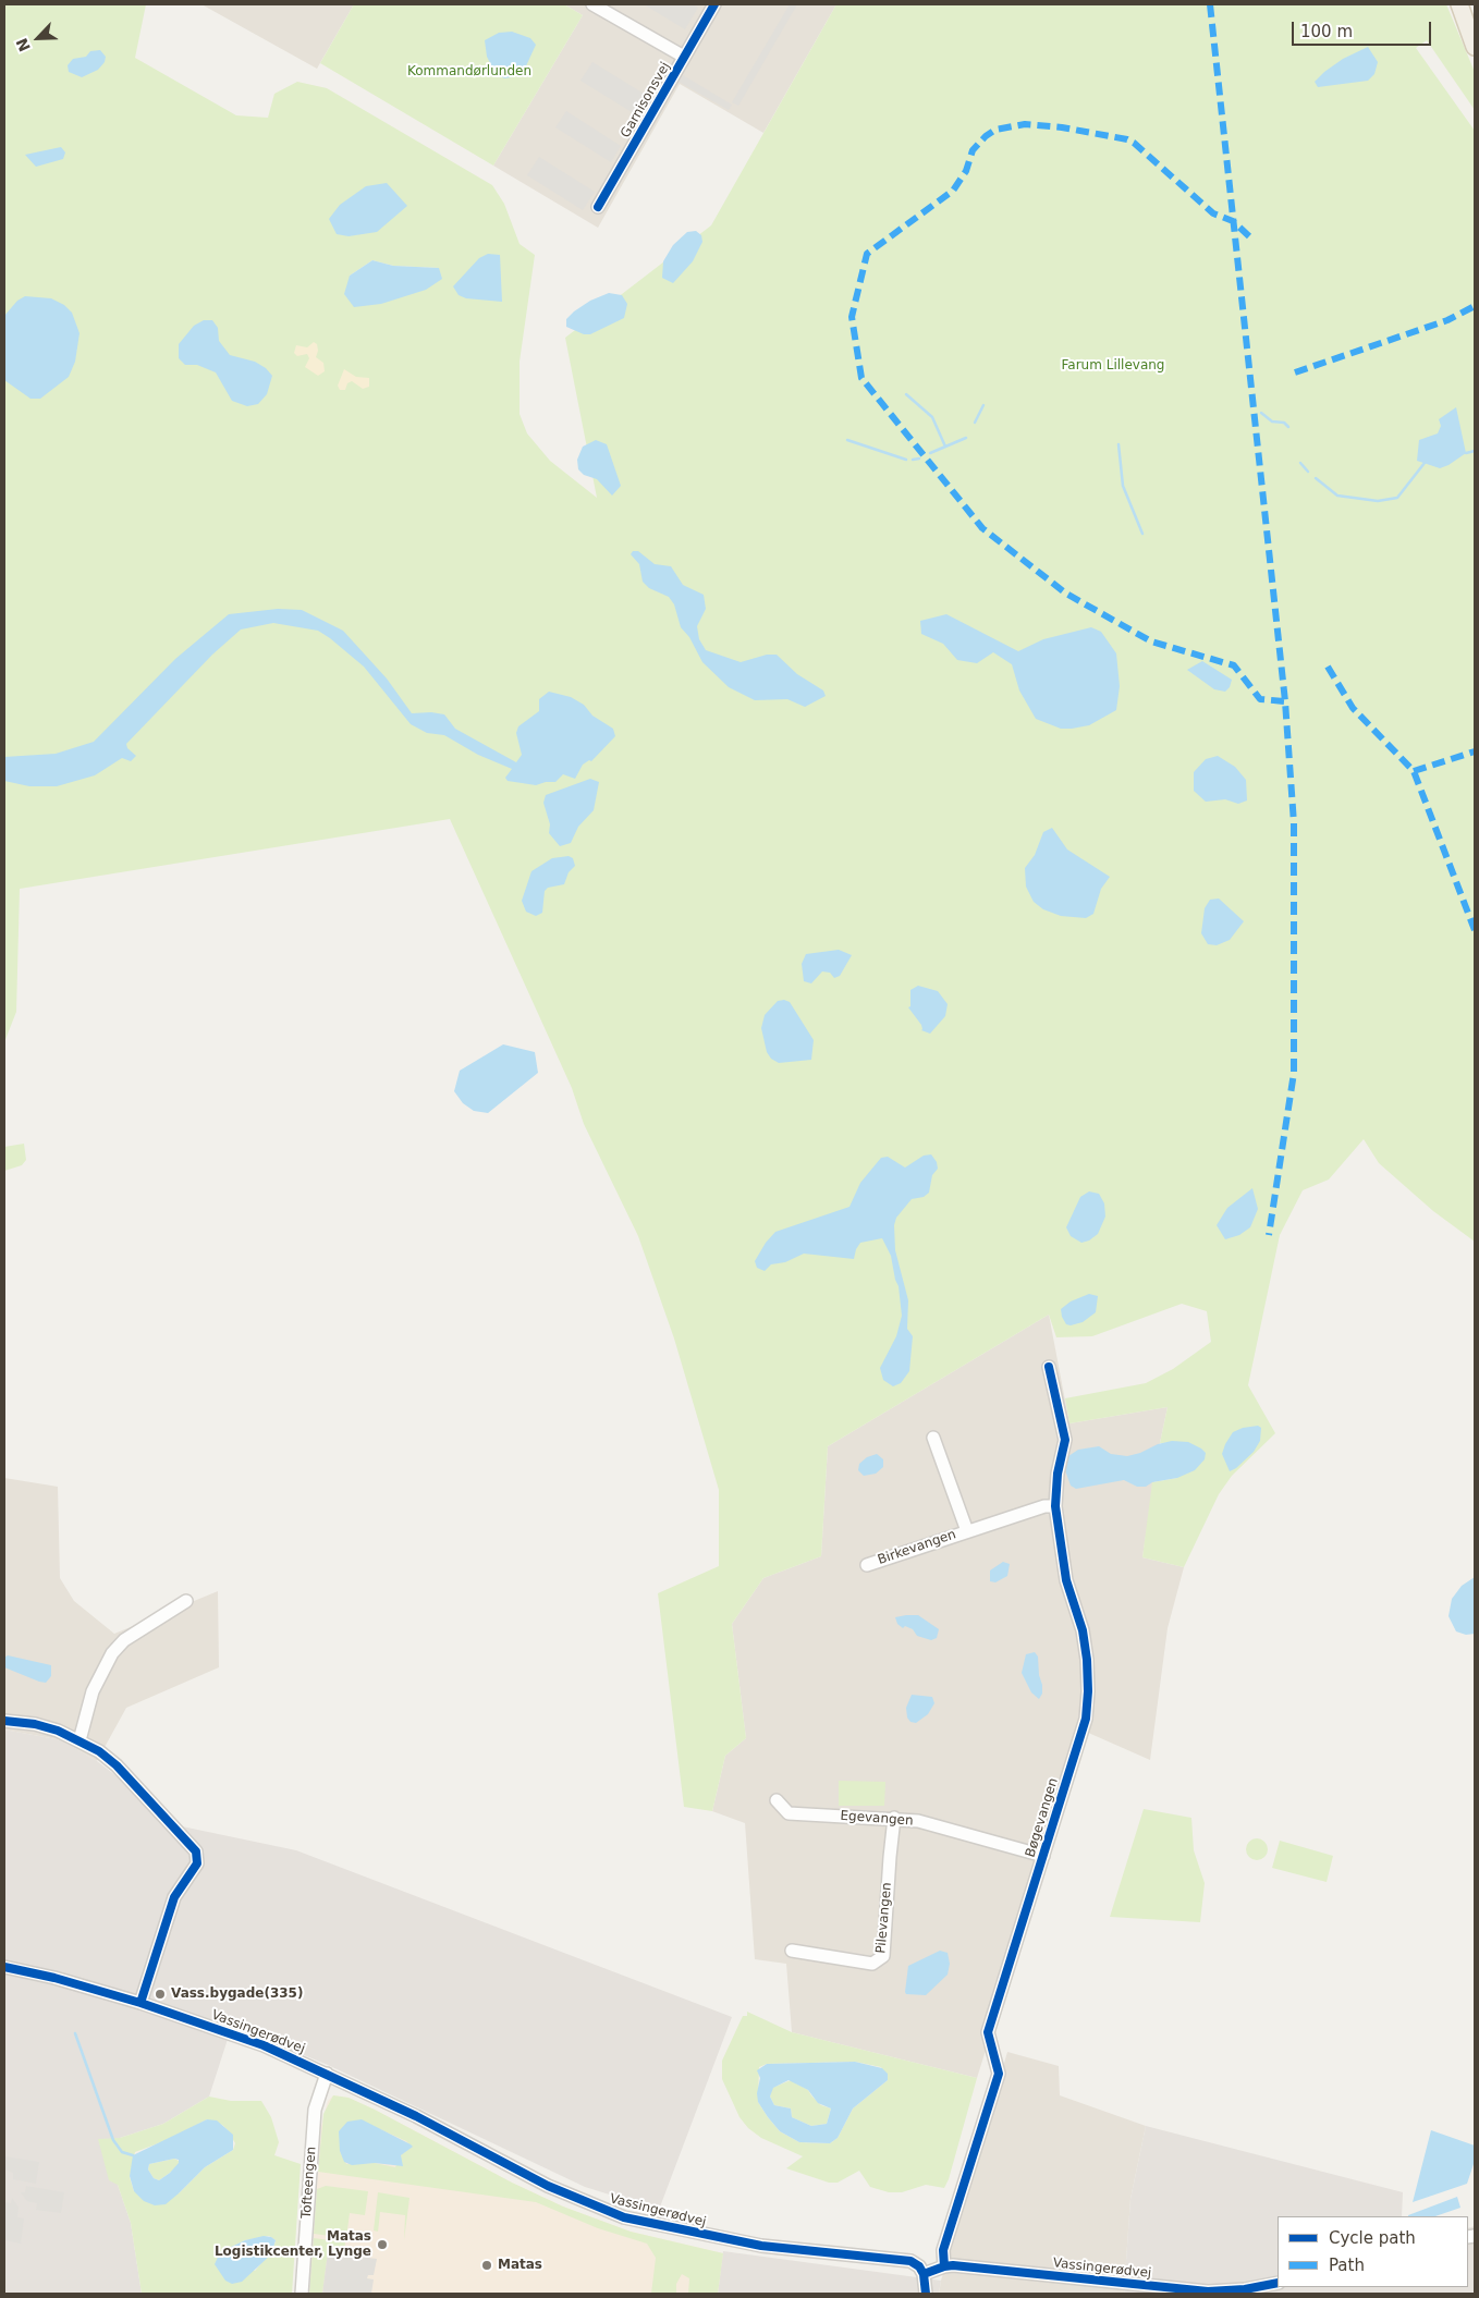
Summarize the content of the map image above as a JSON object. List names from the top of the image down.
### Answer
{
  "streets": {
    "street": [
      "Garnisonsvej",
      "Birkevangen",
      "Bøgevangen",
      "Egevangen",
      "Pilevangen",
      "Vassingerødvej",
      "Tofteengen"
    ]
  },
  "crossings": [
    ["Birkevangen", "Bøgevangen"],
    ["Bøgevangen", "Egevangen"],
    ["Bøgevangen", "Vassingerødvej"],
    ["Egevangen", "Pilevangen"],
    ["Vassingerødvej", "Tofteengen"]
  ],
  "parks": ["Kommandørlunden", "Farum Lillevang"],
  "places": ["Vass.bygade(335)", "Matas Logistikcenter, Lynge", "Matas"],
  "legend": ["Cycle path", "Path"],
  "scale_bar": "100 m",
  "north": "bottom left"
}
